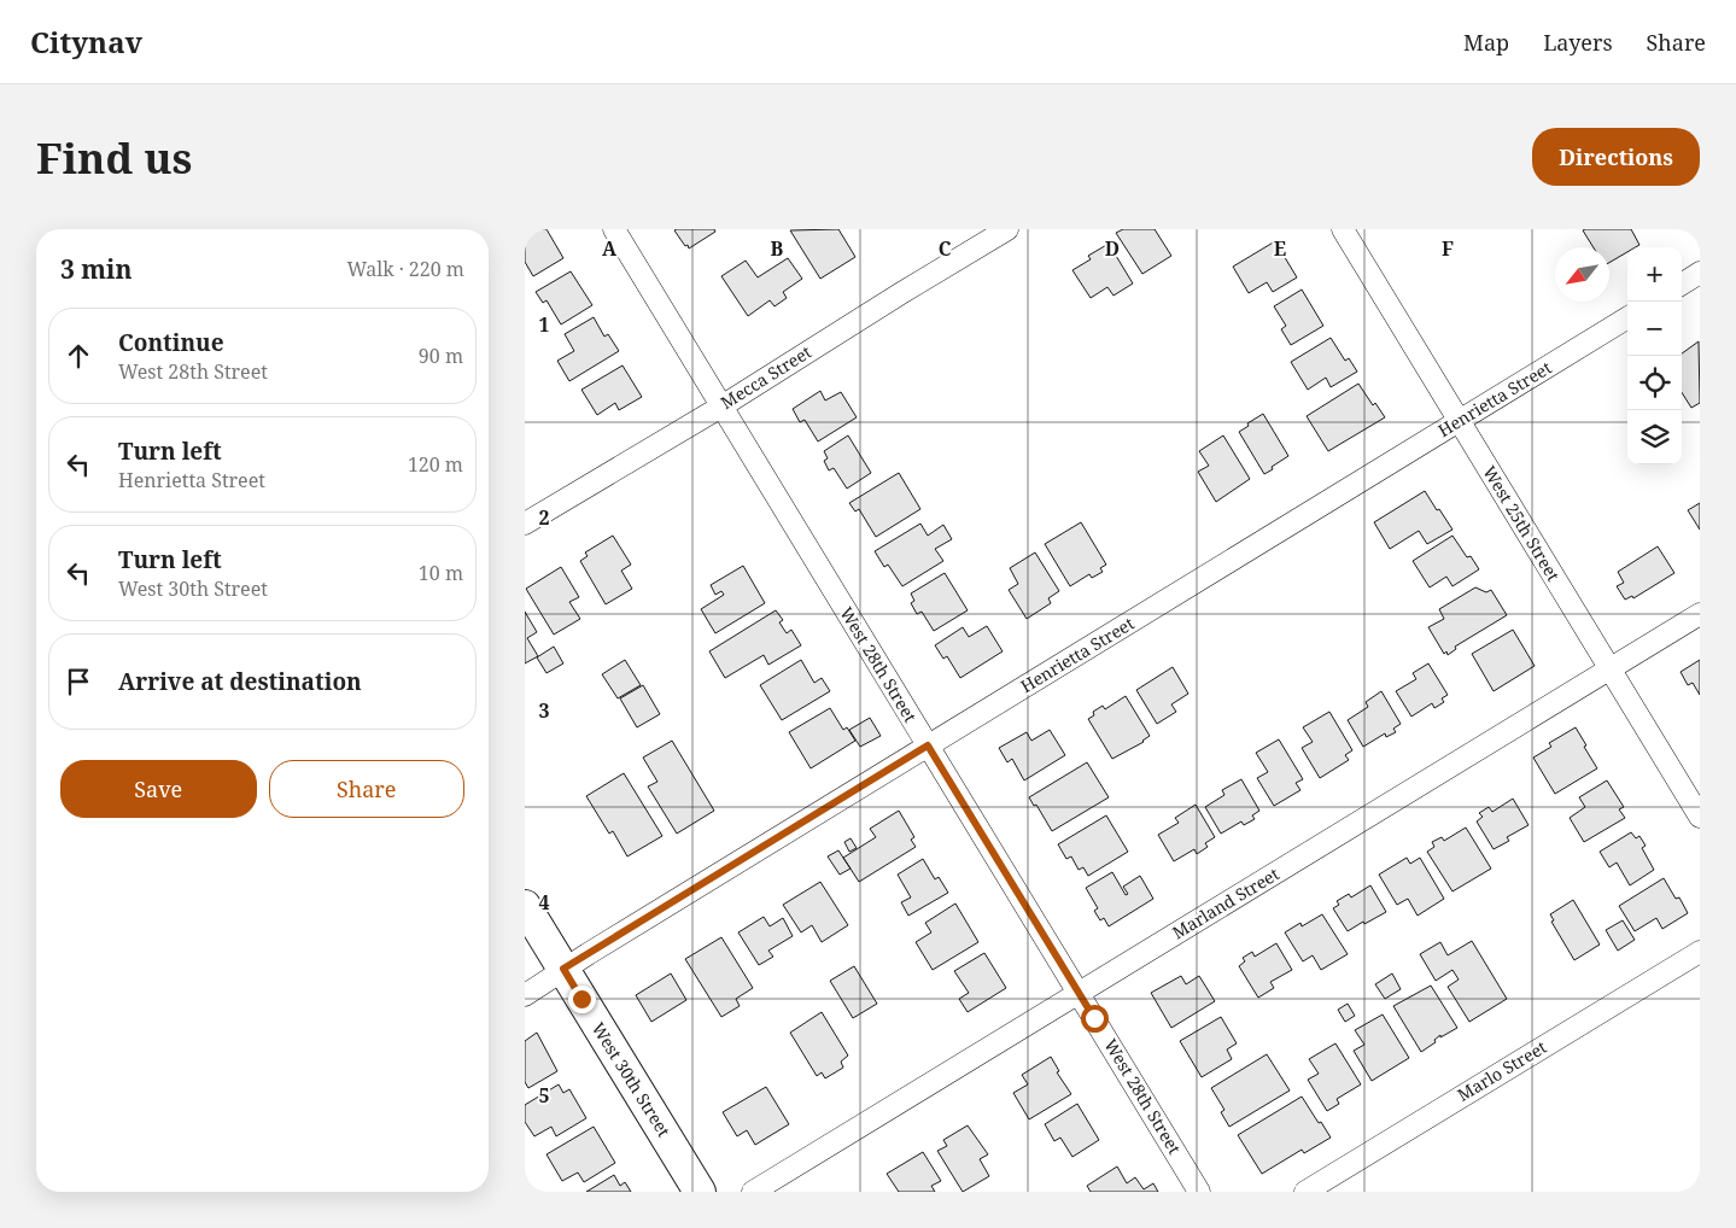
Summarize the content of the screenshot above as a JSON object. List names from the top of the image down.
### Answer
{
  "streets": {
    "street": [
      "Mecca Street",
      "Henrietta Street",
      "West 25th Street",
      "West 28th Street",
      "Marland Street",
      "Marlo Street",
      "West 30th Street"
    ]
  },
  "crossings": [
    ["Mecca Street", "West 28th Street"],
    ["Henrietta Street", "West 25th Street"],
    ["Henrietta Street", "West 28th Street"],
    ["Henrietta Street", "West 30th Street"],
    ["West 25th Street", "Marland Street"],
    ["West 28th Street", "Marland Street"]
  ],
  "north": "bottom left",
  "page": {
    "header": "Citynav",
    "nav": ["Map", "Layers", "Share"],
    "buttons": [
      "Directions",
      ["Save", "Share"]
    ],
    "title": "Find us",
    "heading": ["3 min", "Walk · 220 m"],
    "map_buttons": ["+", "−"],
    "list": [
      ["Continue", "West 28th Street", "90 m"],
      ["Turn left", "Henrietta Street", "120 m"],
      ["Turn left", "West 30th Street", "10 m"],
      "Arrive at destination"
    ]
  },
  "grid": {
    "columns": [
      "A",
      "B",
      "C",
      "D",
      "E",
      "F"
    ],
    "rows": [
      "1",
      "2",
      "3",
      "4",
      "5"
    ]
  }
}
